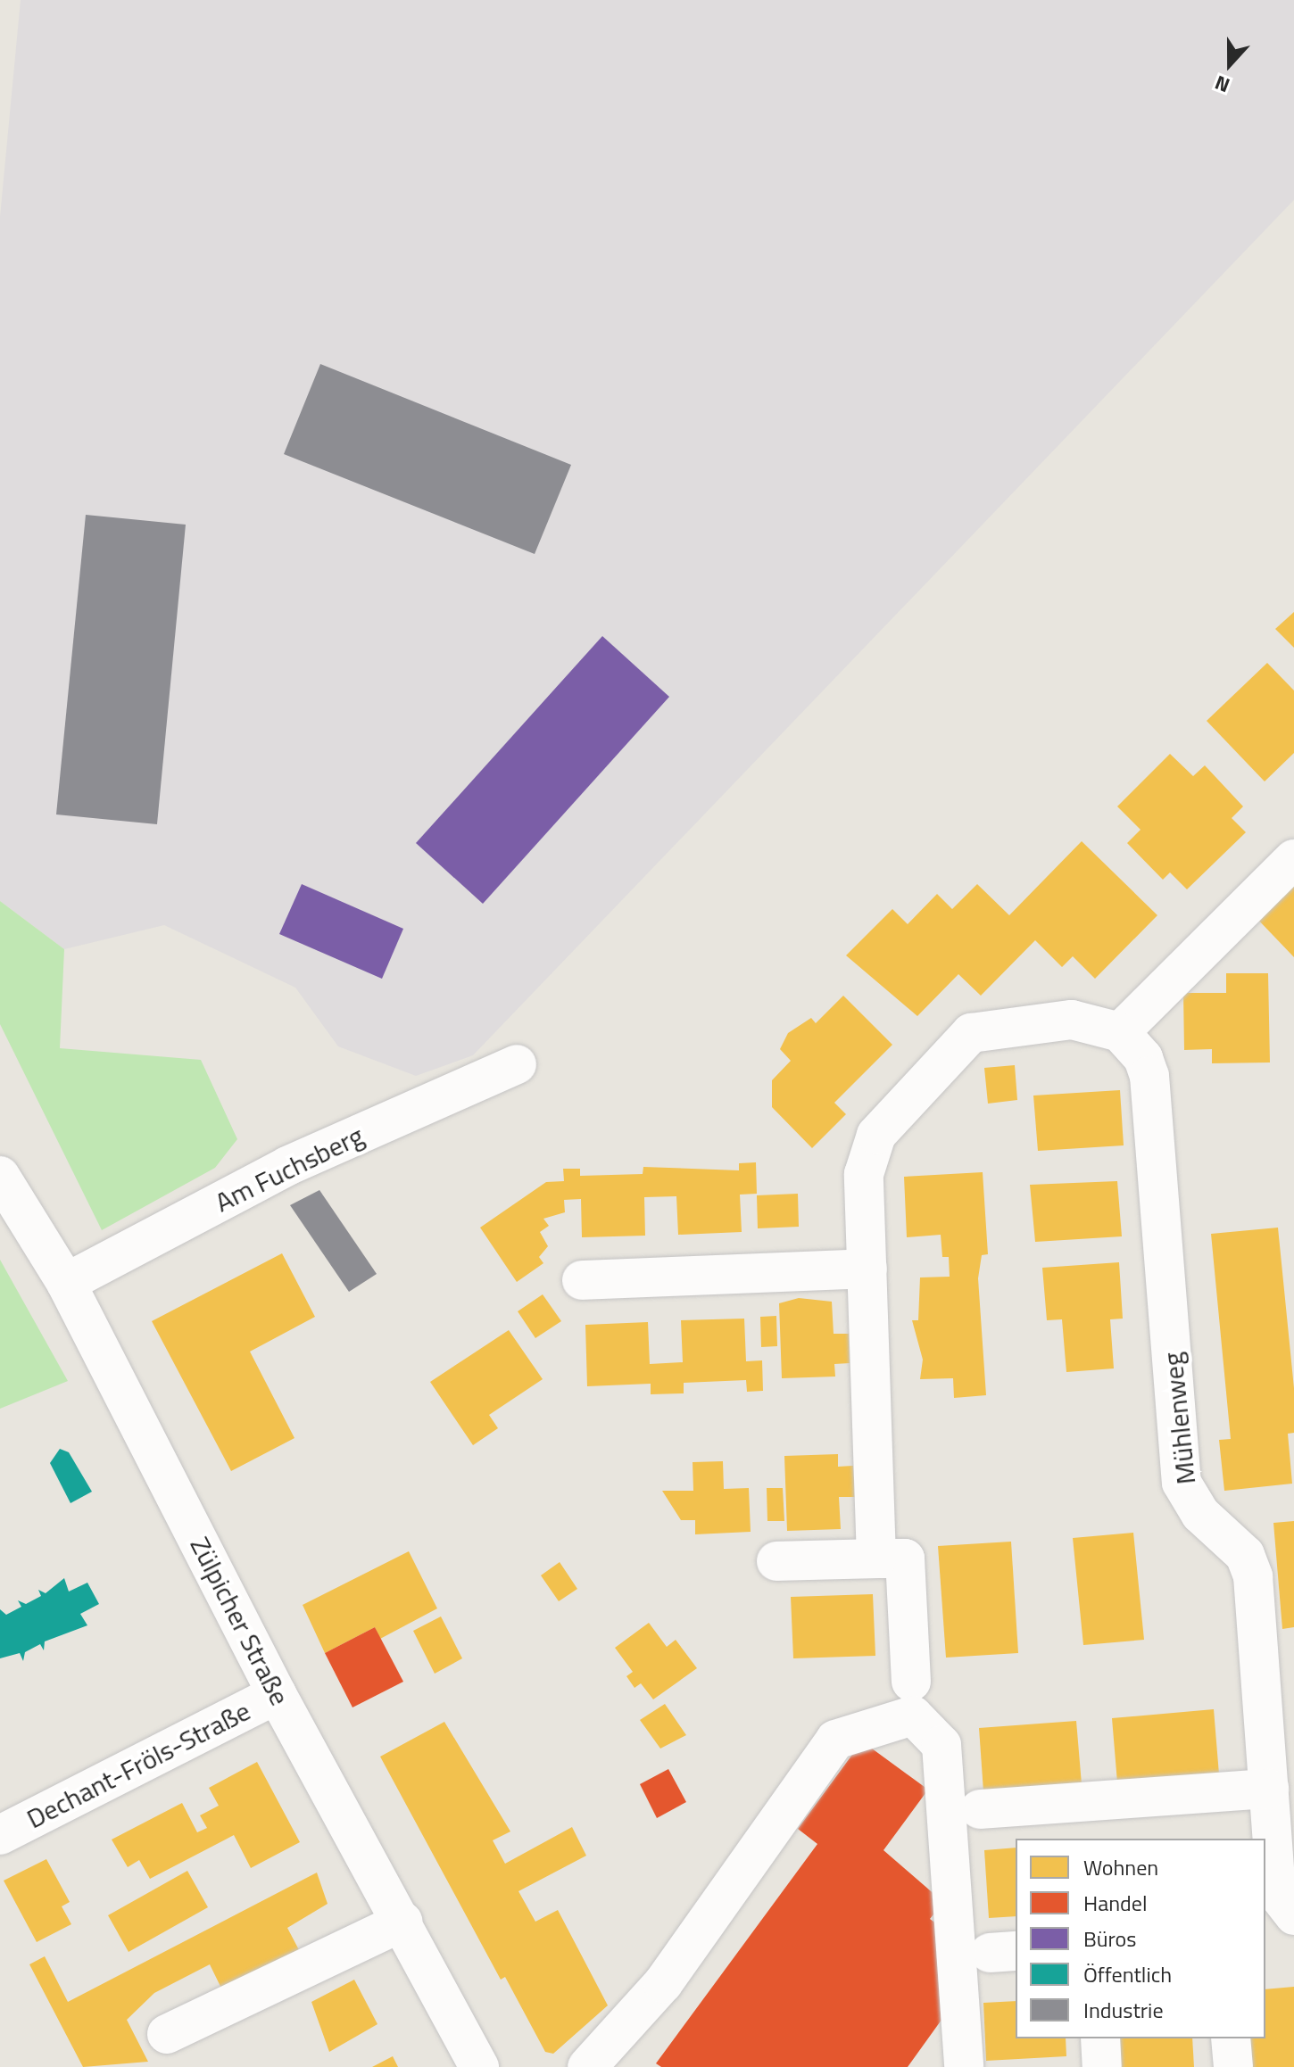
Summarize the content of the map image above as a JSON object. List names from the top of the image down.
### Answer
{
  "streets": {
    "street": [
      "Am Fuchsberg",
      "Mühlenweg",
      "Zülpicher Straße",
      "Dechant-Fröls-Straße"
    ]
  },
  "crossings": [
    ["Am Fuchsberg", "Zülpicher Straße"],
    ["Zülpicher Straße", "Dechant-Fröls-Straße"]
  ],
  "legend": [
    "Wohnen",
    "Handel",
    "Büros",
    "Öffentlich",
    "Industrie"
  ],
  "north": "bottom"
}
